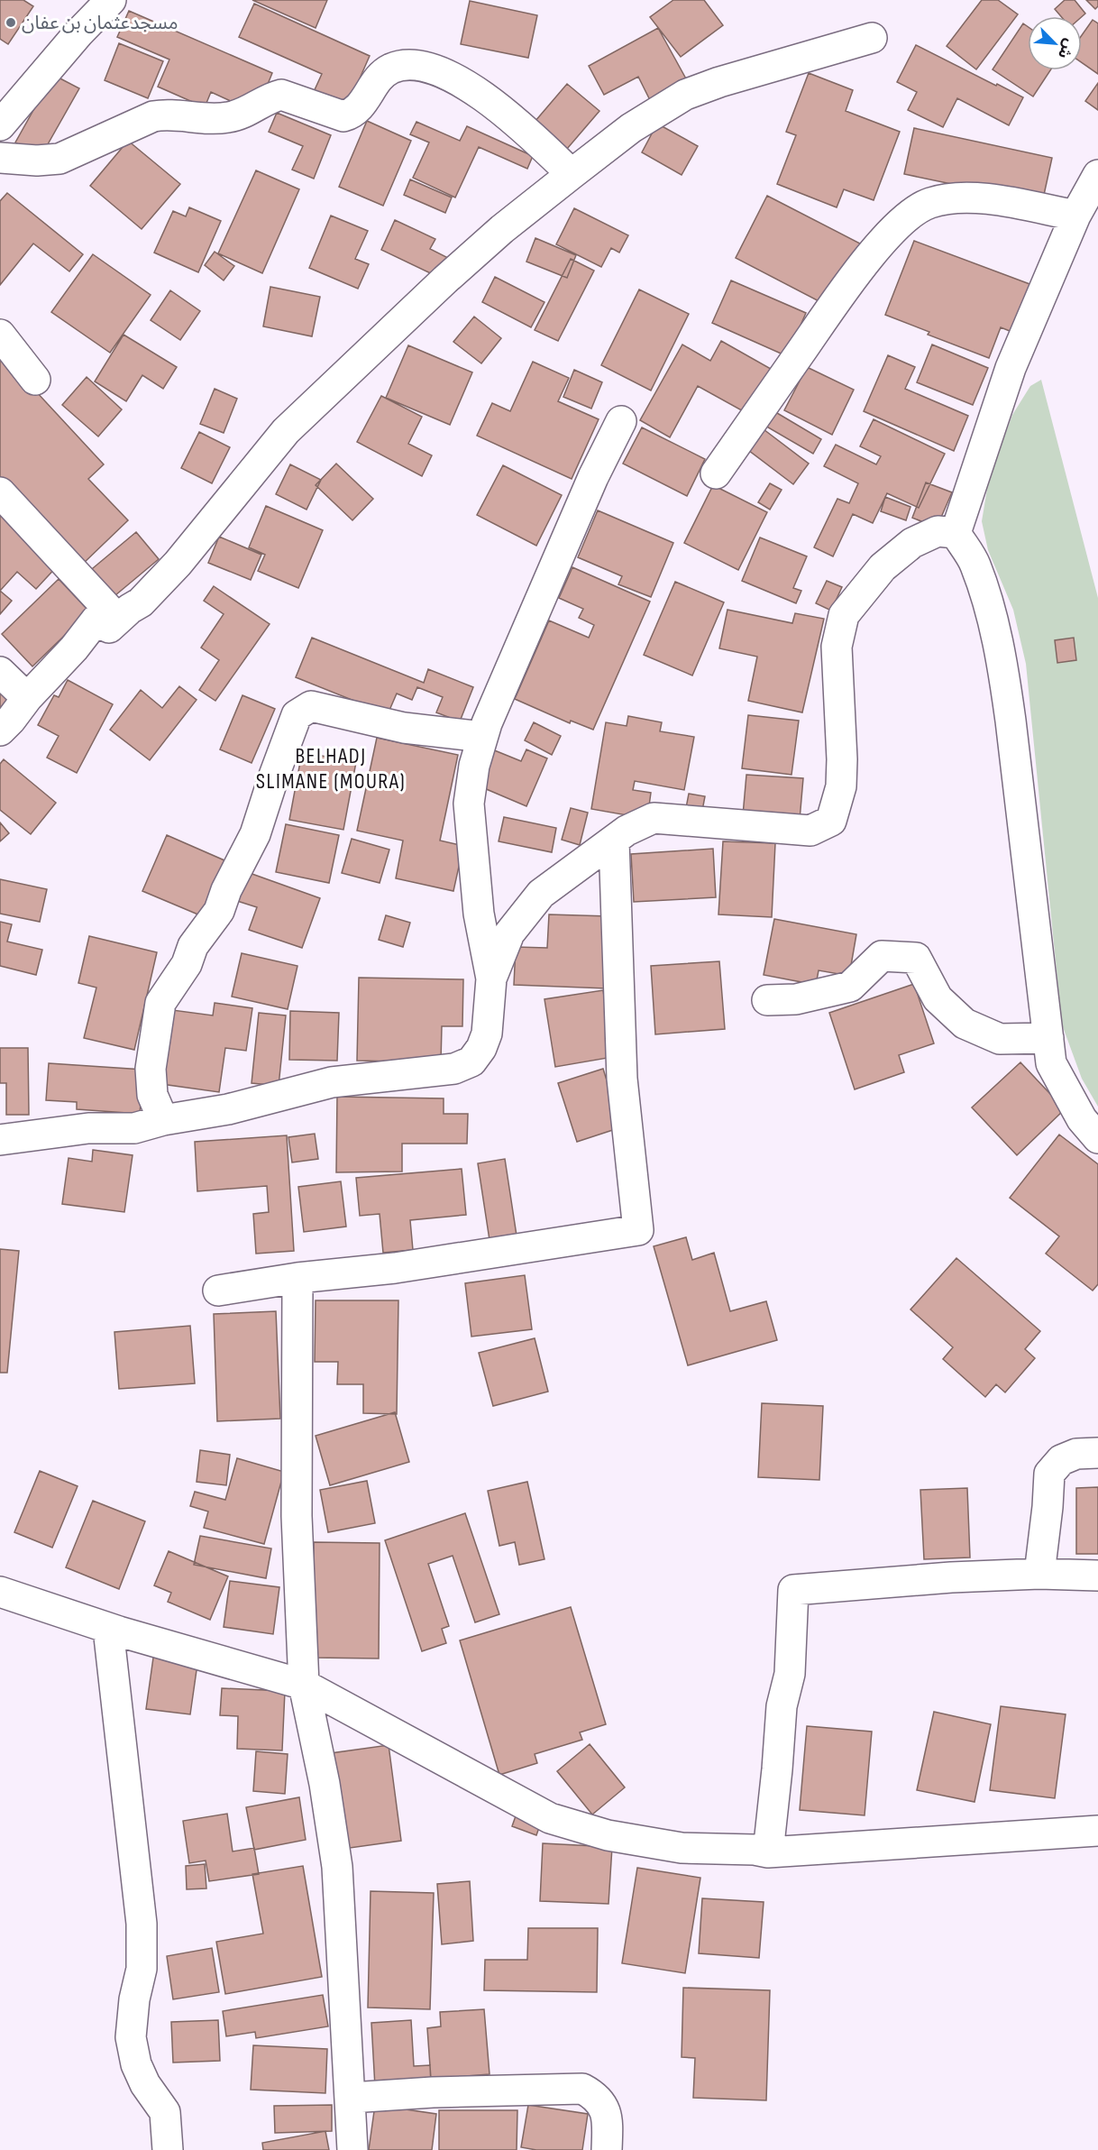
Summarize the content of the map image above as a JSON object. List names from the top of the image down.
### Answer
{
  "districts": ["BELHADJ SLIMANE (MOURA)"],
  "places": ["مسجدعثمان بن عفان"],
  "north": "bottom right"
}
